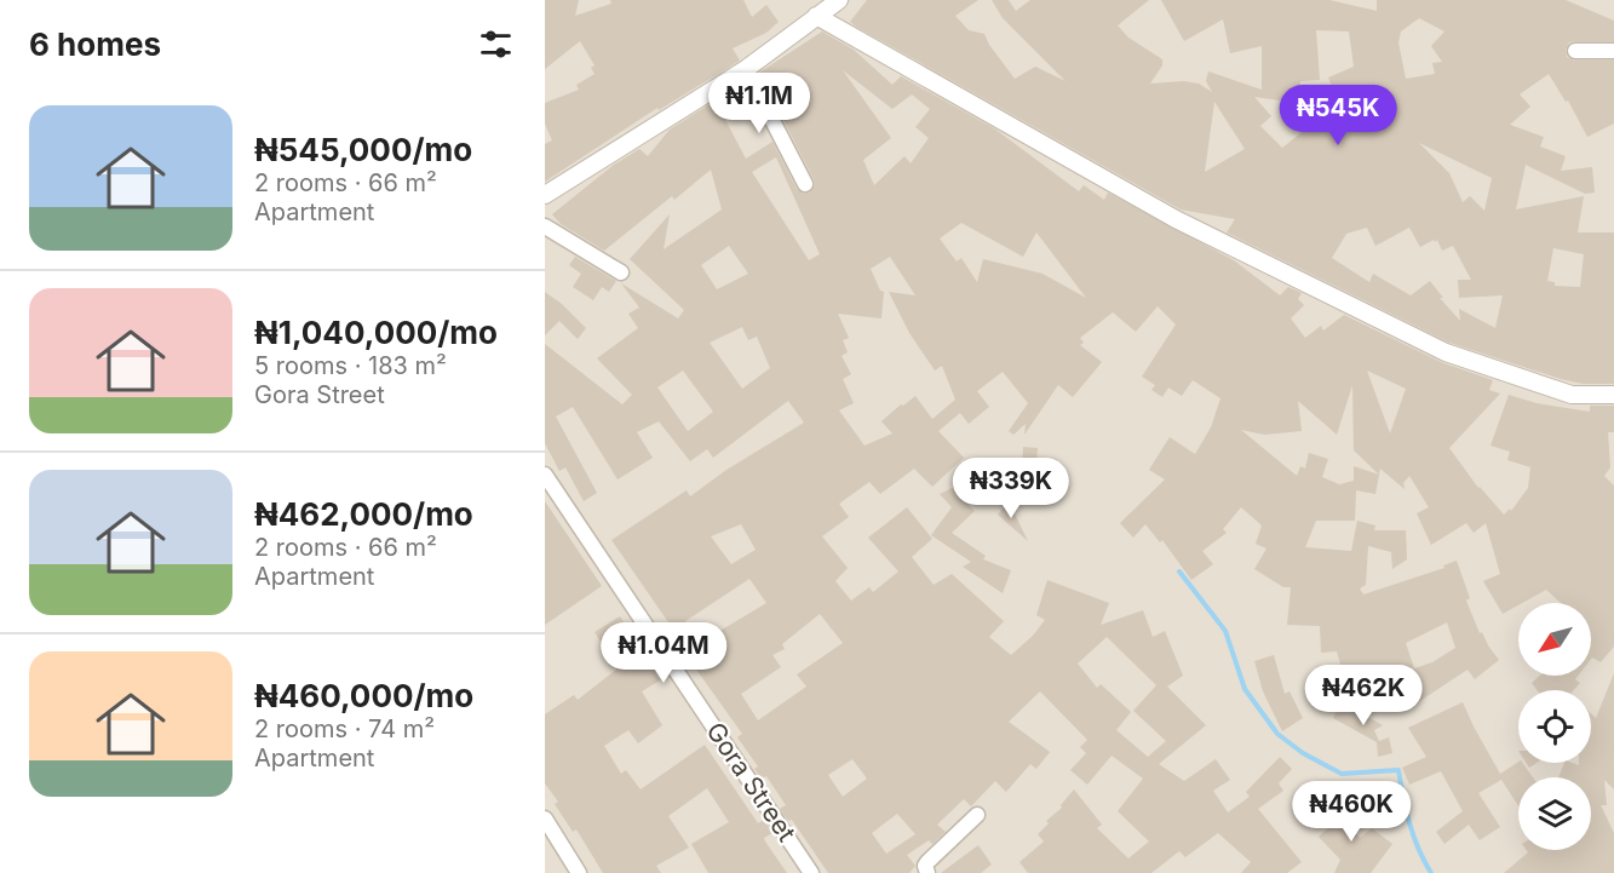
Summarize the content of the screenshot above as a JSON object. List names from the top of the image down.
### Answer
{
  "streets": {
    "street": ["Gora Street"]
  },
  "north": "bottom left",
  "page": {
    "heading": "6 homes",
    "price": [
      "₦1.1M",
      "₦545K",
      "₦339K",
      "₦1.04M",
      "₦462K",
      "₦460K"
    ],
    "list": [
      {
        "name": "₦545,000/mo",
        "note": "2 rooms · 66 m² · Apartment"
      },
      {
        "name": "₦1,040,000/mo",
        "note": "5 rooms · 183 m² · Gora Street"
      },
      {
        "name": "₦462,000/mo",
        "note": "2 rooms · 66 m² · Apartment"
      },
      {
        "name": "₦460,000/mo",
        "note": "2 rooms · 74 m² · Apartment"
      }
    ]
  }
}
